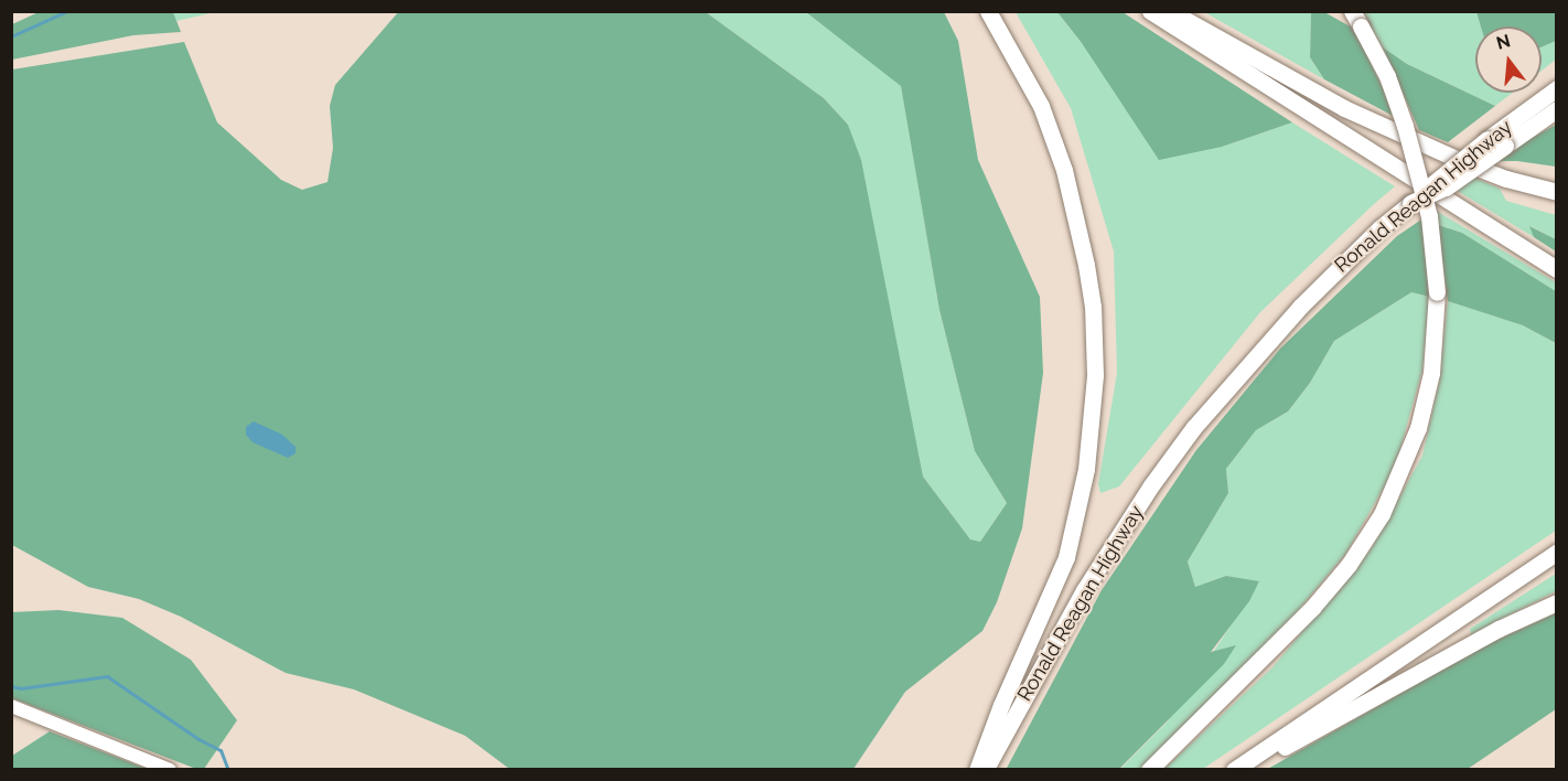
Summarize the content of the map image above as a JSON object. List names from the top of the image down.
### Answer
{
  "streets": {
    "highway": ["Ronald Reagan Highway"]
  },
  "north": "top"
}
